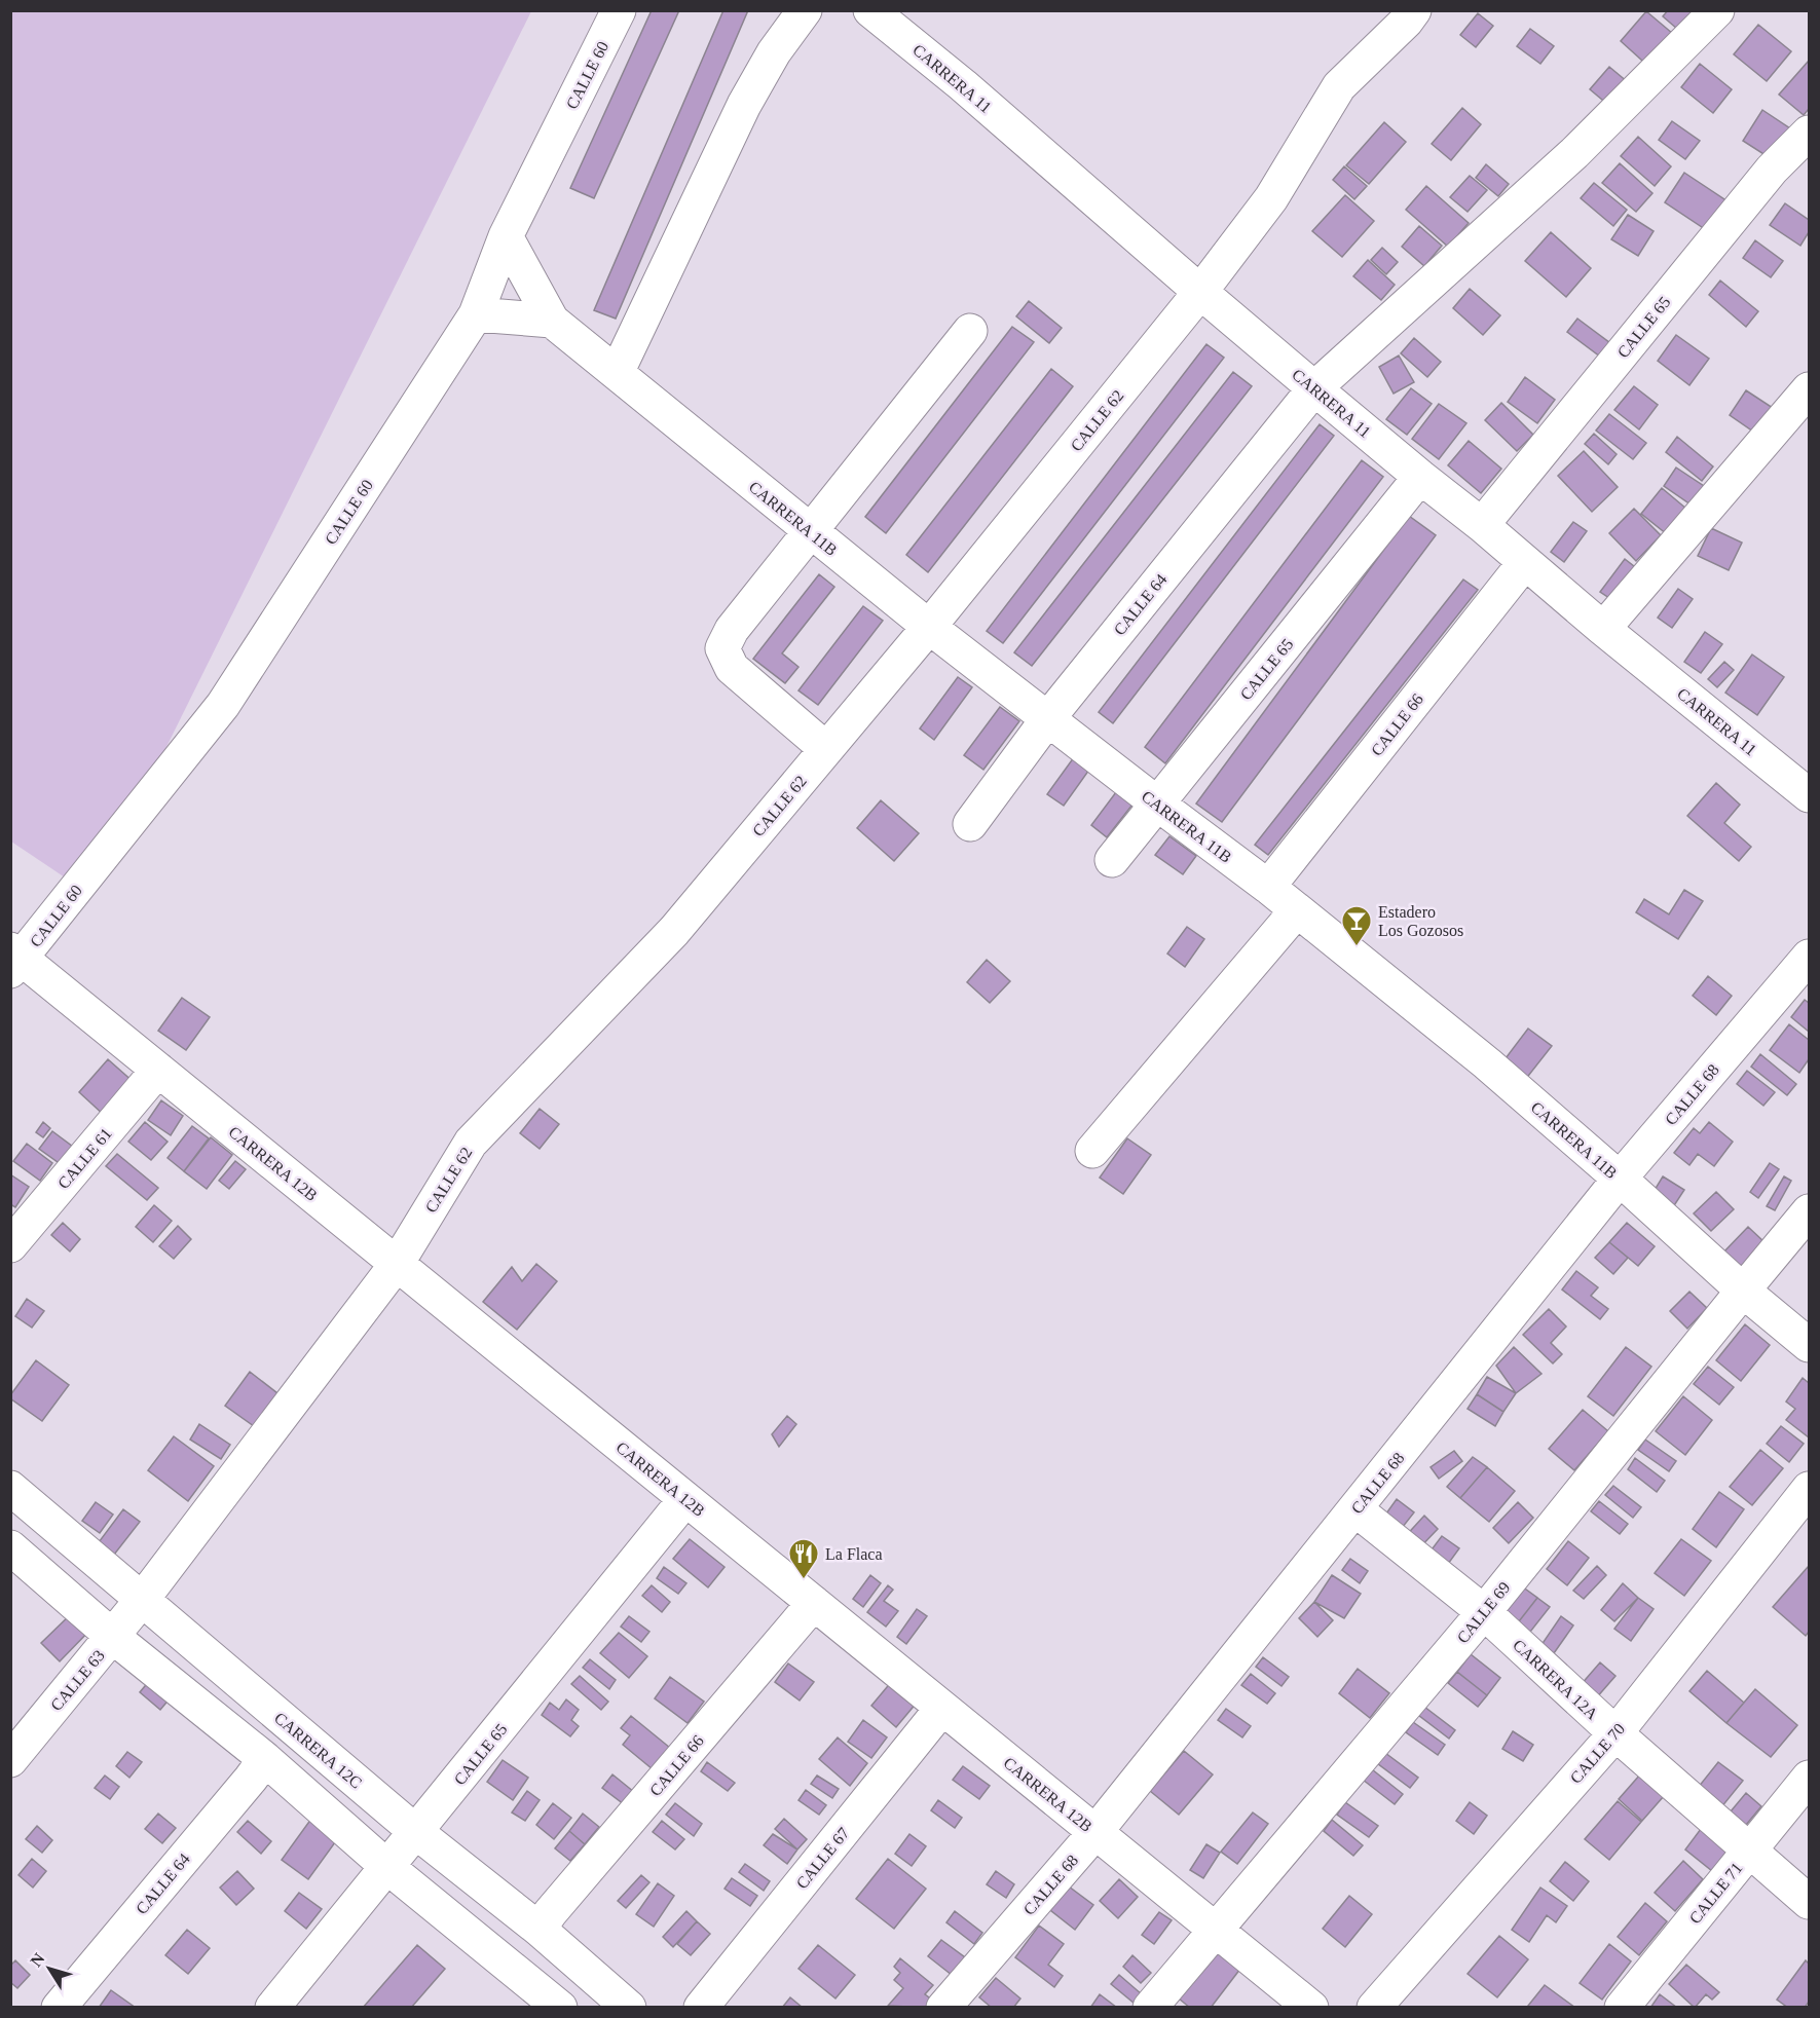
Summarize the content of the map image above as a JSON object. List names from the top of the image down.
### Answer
{
  "streets": {
    "street": [
      "CALLE 60",
      "CARRERA 11",
      "CALLE 65",
      "CALLE 62",
      "CARRERA 11B",
      "CALLE 64",
      "CALLE 66",
      "CALLE 68",
      "CALLE 61",
      "CARRERA 12B",
      "CALLE 69",
      "CARRERA 12A",
      "CALLE 63",
      "CARRERA 12C",
      "CALLE 70",
      "CALLE 67",
      "CALLE 71"
    ]
  },
  "crossings": [
    ["CALLE 60", "CARRERA 11B"],
    ["CALLE 60", "CARRERA 12B"],
    ["CARRERA 11", "CALLE 65"],
    ["CARRERA 11", "CALLE 62"],
    ["CARRERA 11", "CALLE 64"],
    ["CARRERA 11", "CALLE 66"],
    ["CALLE 65", "CARRERA 11B"],
    ["CALLE 65", "CARRERA 12B"],
    ["CALLE 65", "CARRERA 12C"],
    ["CALLE 62", "CARRERA 11B"],
    ["CALLE 62", "CARRERA 12B"],
    ["CALLE 62", "CALLE 63"],
    ["CALLE 62", "CARRERA 12C"],
    ["CARRERA 11B", "CALLE 64"],
    ["CARRERA 11B", "CALLE 66"],
    ["CARRERA 11B", "CALLE 68"],
    ["CARRERA 11B", "CALLE 69"],
    ["CALLE 66", "CARRERA 12B"],
    ["CALLE 66", "CARRERA 12C"],
    ["CALLE 68", "CARRERA 12B"],
    ["CALLE 68", "CARRERA 12A"],
    ["CALLE 61", "CARRERA 12B"],
    ["CARRERA 12B", "CALLE 69"],
    ["CARRERA 12B", "CALLE 67"],
    ["CALLE 69", "CARRERA 12A"],
    ["CARRERA 12A", "CALLE 70"],
    ["CARRERA 12A", "CALLE 71"],
    ["CALLE 63", "CARRERA 12C"]
  ],
  "places": {
    "bar": ["Estadero Los Gozosos"],
    "restaurant": ["La Flaca"]
  },
  "north": "top left"
}
